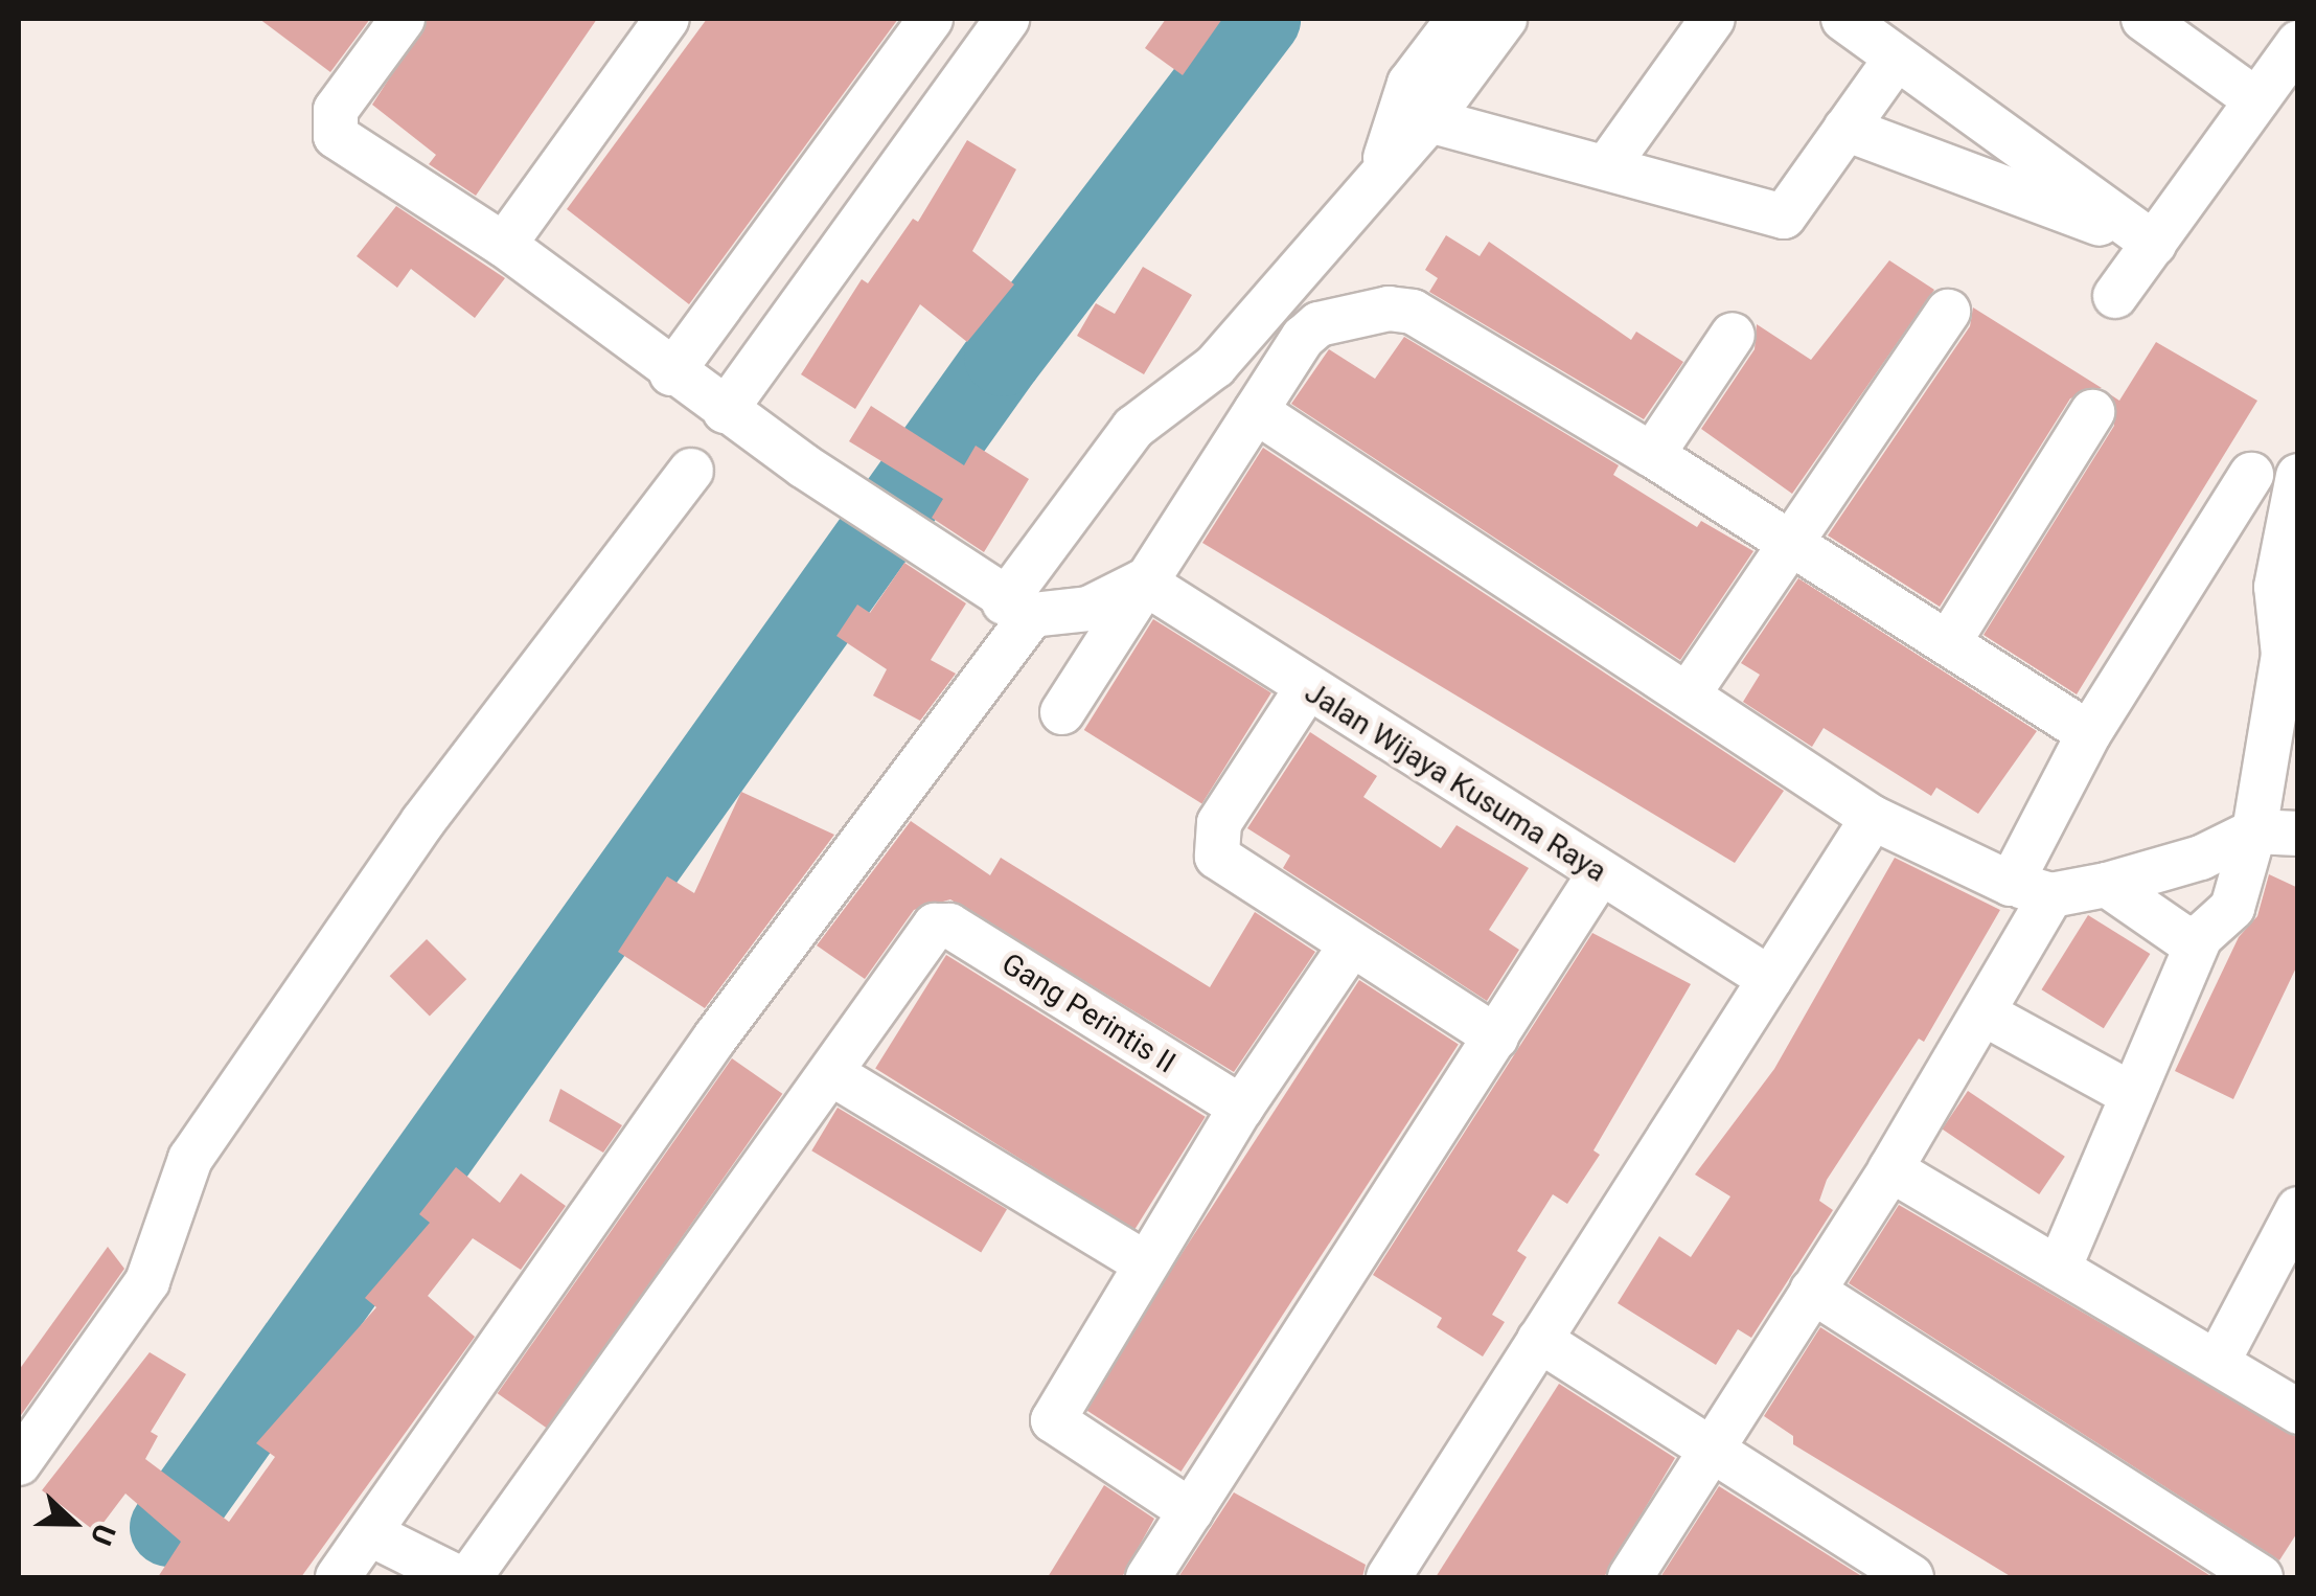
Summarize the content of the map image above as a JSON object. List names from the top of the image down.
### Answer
{
  "streets": {
    "street": ["Jalan Wijaya Kusuma Raya", "Gang Perintis II"]
  },
  "north": "right"
}
